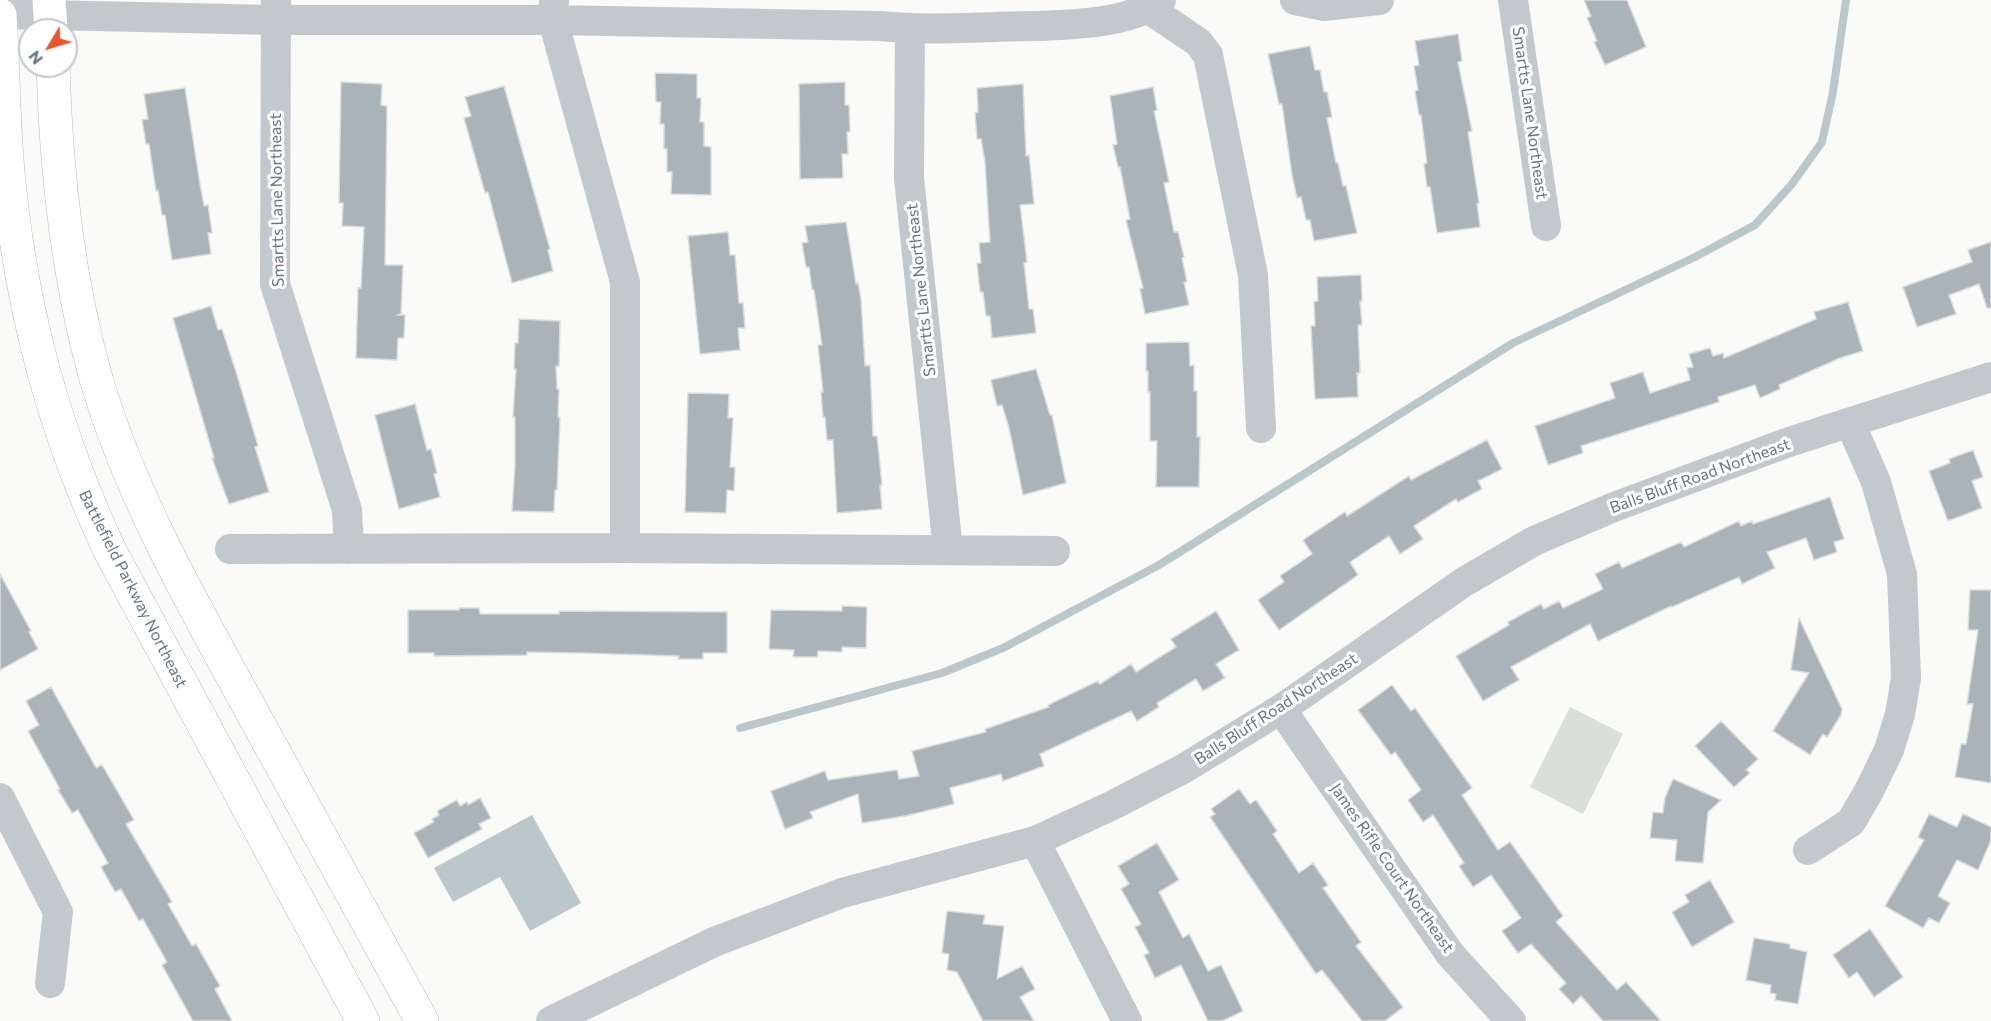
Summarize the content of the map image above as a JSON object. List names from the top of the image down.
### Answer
{
  "streets": {
    "main road": ["Battlefield Parkway Northeast"],
    "street": ["Smartts Lane Northeast", "Balls Bluff Road Northeast", "James Rifle Court Northeast"]
  },
  "crossings": [
    ["Balls Bluff Road Northeast", "James Rifle Court Northeast"]
  ],
  "north": "bottom left"
}
